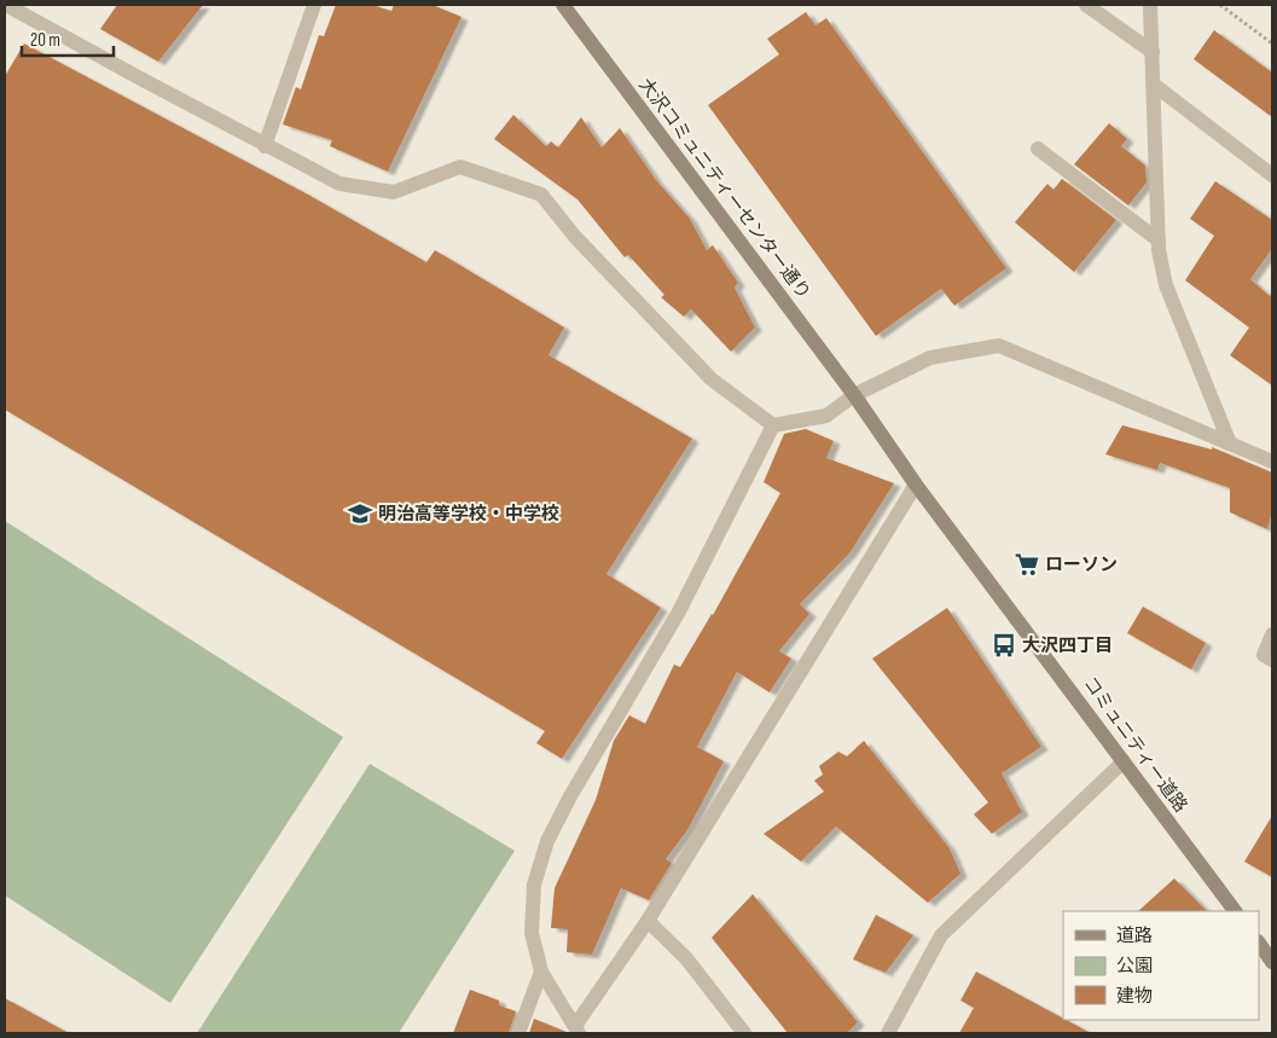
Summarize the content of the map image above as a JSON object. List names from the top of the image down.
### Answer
{
  "streets": {
    "street": ["大沢コミュニティーセンター通り", "コミュニティー道路"]
  },
  "crossings": [
    ["大沢コミュニティーセンター通り", "コミュニティー道路"]
  ],
  "places": {
    "school or university": ["明治高等学校・中学校"],
    "supermarket": ["ローソン"],
    "bus stop": ["大沢四丁目"]
  },
  "legend": ["道路", "公園", "建物"],
  "scale_bar": "20 m"
}
